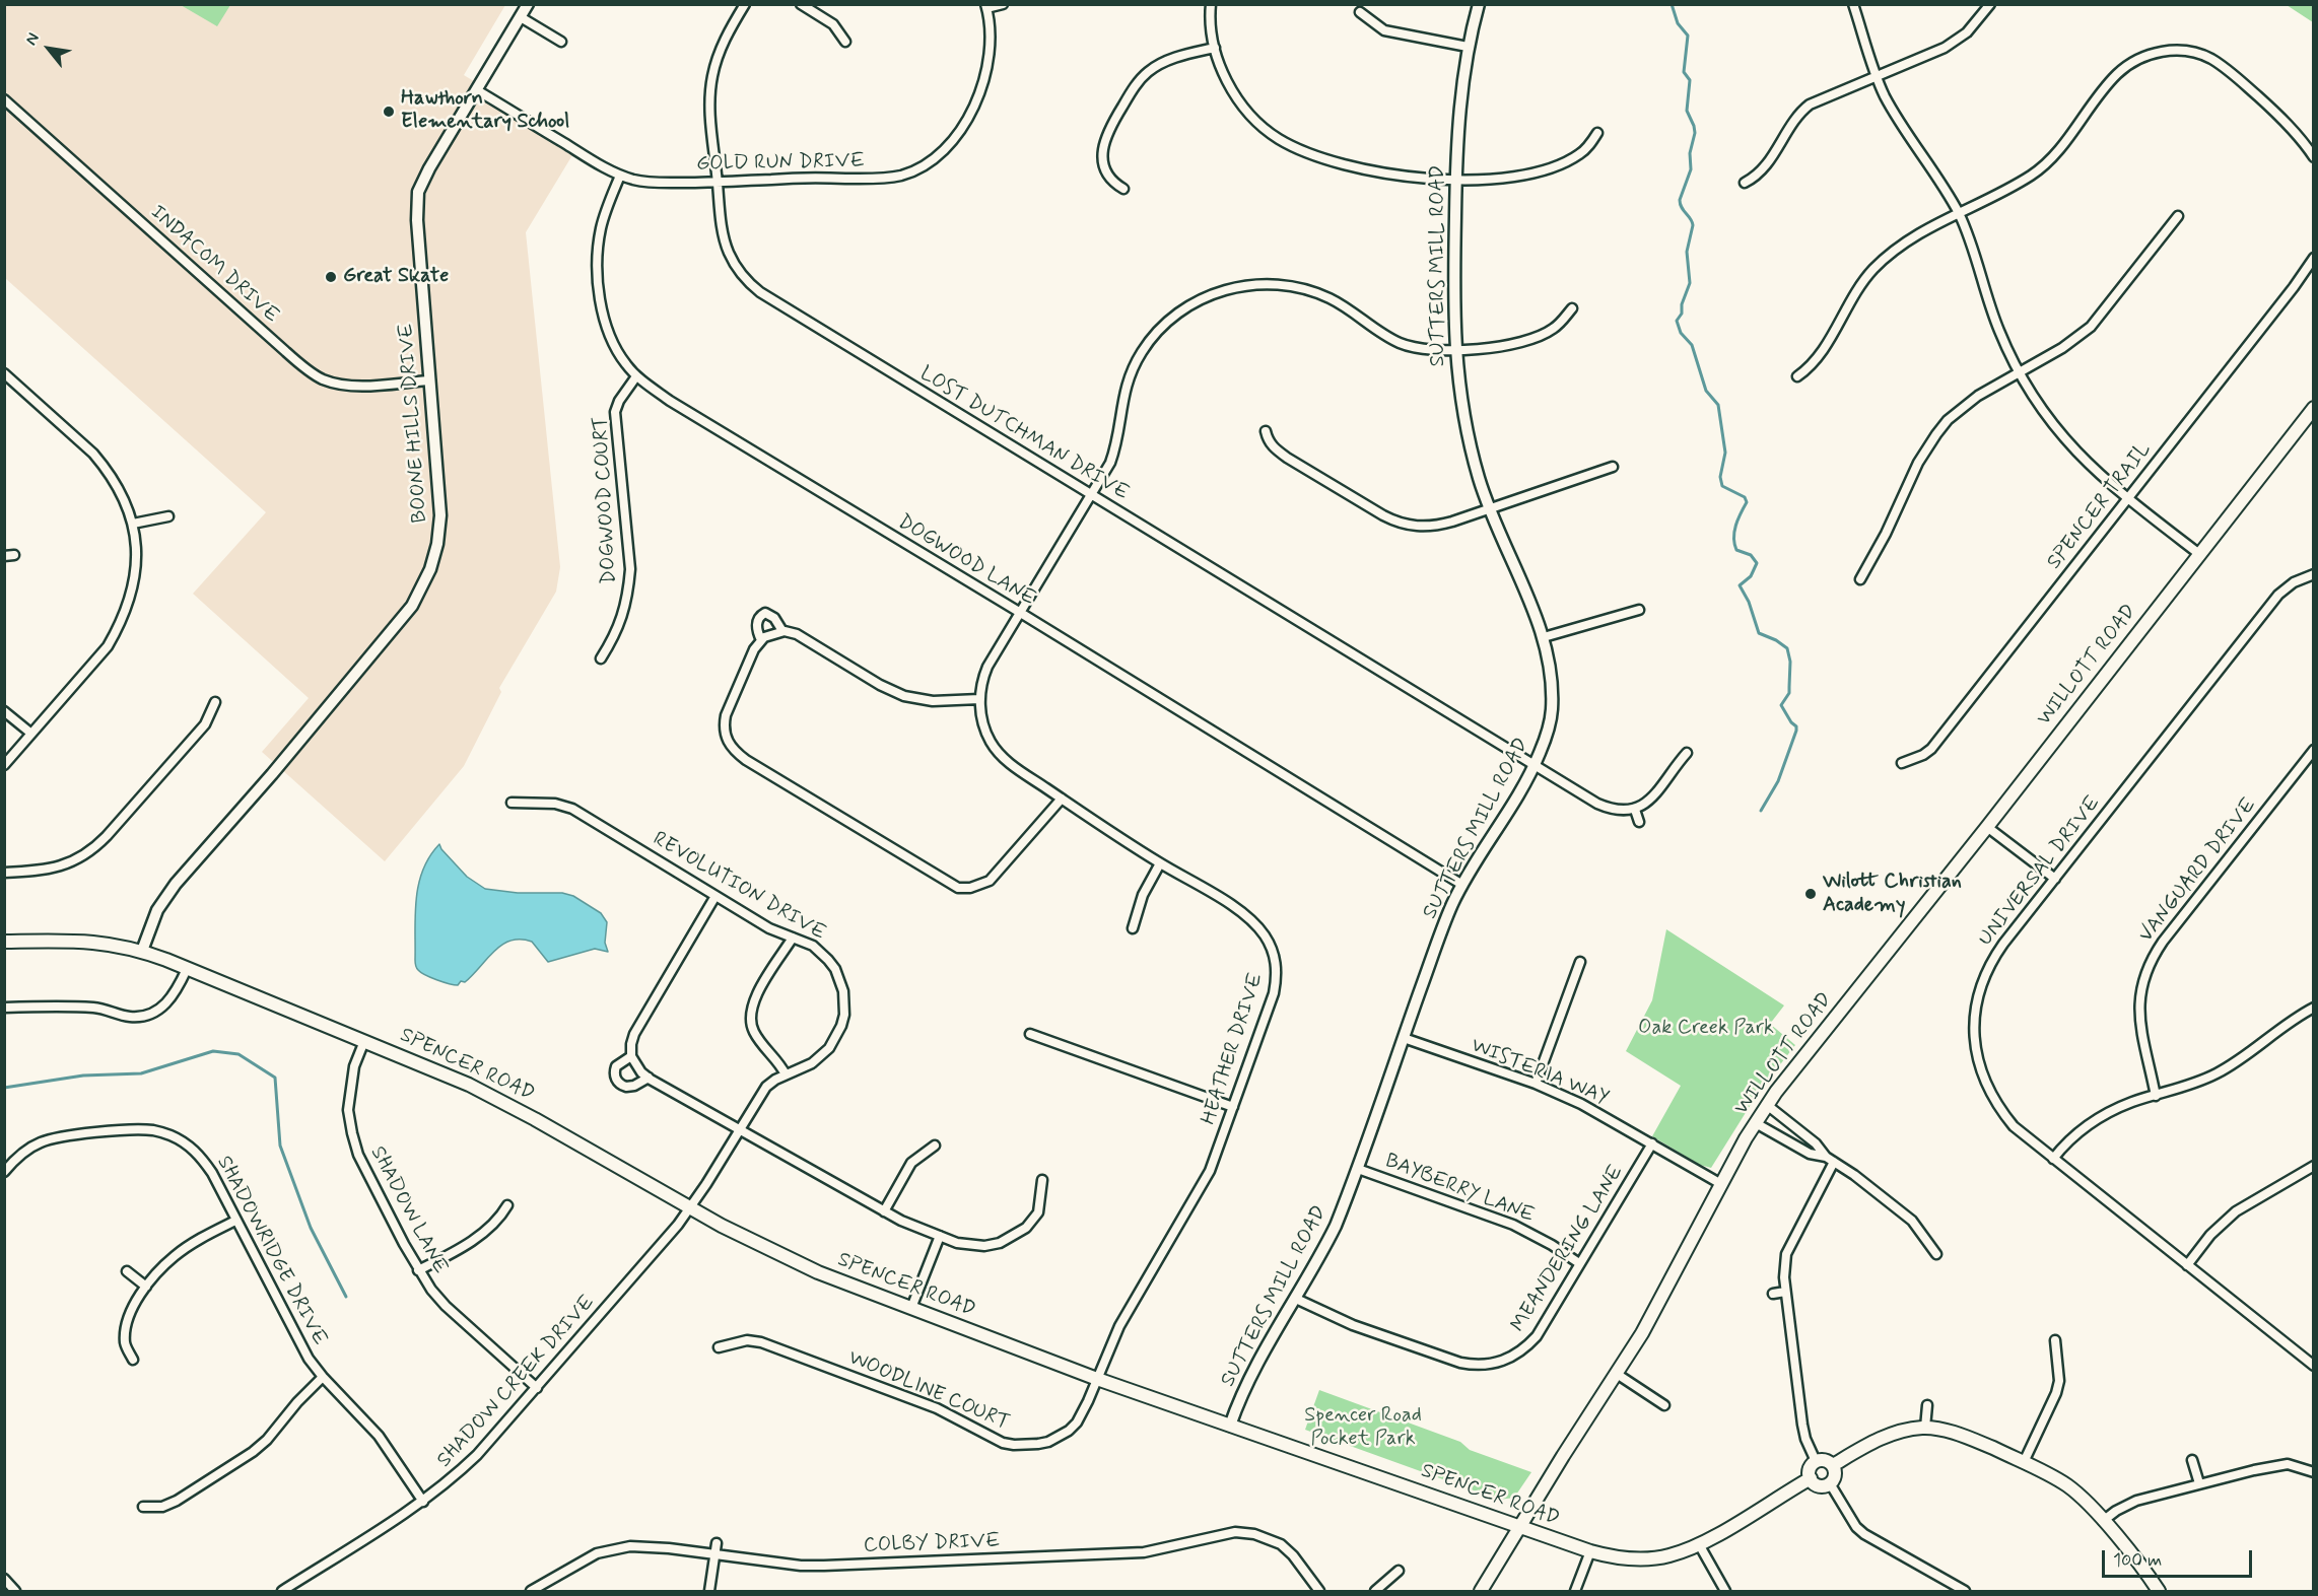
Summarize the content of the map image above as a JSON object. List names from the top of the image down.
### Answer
{
  "streets": {
    "main road": ["WILLOTT ROAD", "SPENCER ROAD"],
    "street": [
      "GOLD RUN DRIVE",
      "INDACOM DRIVE",
      "SUTTERS MILL ROAD",
      "BOONE HILLS DRIVE",
      "LOST DUTCHMAN DRIVE",
      "DOGWOOD COURT",
      "SPENCER TRAIL",
      "DOGWOOD LANE",
      "VANGUARD DRIVE",
      "UNIVERSAL DRIVE",
      "REVOLUTION DRIVE",
      "HEATHER DRIVE",
      "WISTERIA WAY",
      "BAYBERRY LANE",
      "SHADOW LANE",
      "MEANDERING LANE",
      "SHADOWRIDGE DRIVE",
      "SHADOW CREEK DRIVE",
      "WOODLINE COURT",
      "COLBY DRIVE"
    ]
  },
  "crossings": [
    ["GOLD RUN DRIVE", "BOONE HILLS DRIVE"],
    ["GOLD RUN DRIVE", "LOST DUTCHMAN DRIVE"],
    ["GOLD RUN DRIVE", "DOGWOOD LANE"],
    ["INDACOM DRIVE", "BOONE HILLS DRIVE"],
    ["SUTTERS MILL ROAD", "LOST DUTCHMAN DRIVE"],
    ["SUTTERS MILL ROAD", "DOGWOOD LANE"],
    ["SUTTERS MILL ROAD", "SPENCER ROAD"],
    ["SUTTERS MILL ROAD", "WISTERIA WAY"],
    ["SUTTERS MILL ROAD", "BAYBERRY LANE"],
    ["SUTTERS MILL ROAD", "MEANDERING LANE"],
    ["BOONE HILLS DRIVE", "SPENCER ROAD"],
    ["DOGWOOD COURT", "DOGWOOD LANE"],
    ["WILLOTT ROAD", "SPENCER ROAD"],
    ["WILLOTT ROAD", "WISTERIA WAY"],
    ["REVOLUTION DRIVE", "SPENCER ROAD"],
    ["REVOLUTION DRIVE", "SHADOW CREEK DRIVE"],
    ["HEATHER DRIVE", "SPENCER ROAD"],
    ["HEATHER DRIVE", "WOODLINE COURT"],
    ["SPENCER ROAD", "SHADOW LANE"],
    ["SPENCER ROAD", "SHADOW CREEK DRIVE"],
    ["SPENCER ROAD", "WOODLINE COURT"],
    ["WISTERIA WAY", "MEANDERING LANE"],
    ["BAYBERRY LANE", "MEANDERING LANE"],
    ["SHADOW LANE", "SHADOW CREEK DRIVE"],
    ["SHADOWRIDGE DRIVE", "SHADOW CREEK DRIVE"]
  ],
  "parks": ["Oak Creek Park", "Spencer Road Pocket Park"],
  "places": ["Hawthorn Elementary School", "Great Skate", "Wilott Christian Academy"],
  "scale_bar": "100 m",
  "north": "top left"
}
